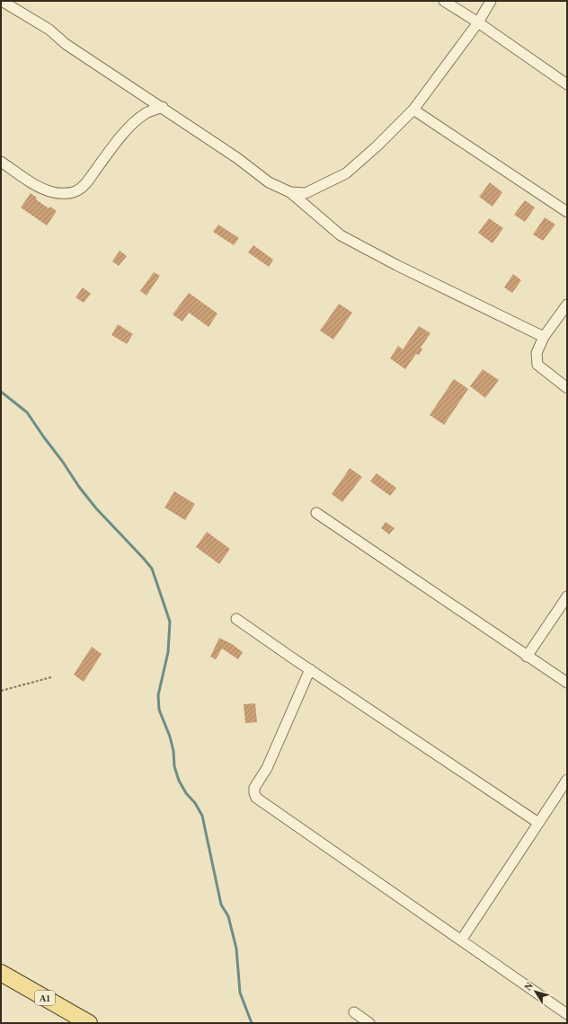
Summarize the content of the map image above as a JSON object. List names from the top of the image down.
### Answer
{
  "streets": {
    "main road": ["A1"]
  },
  "north": "top left"
}
